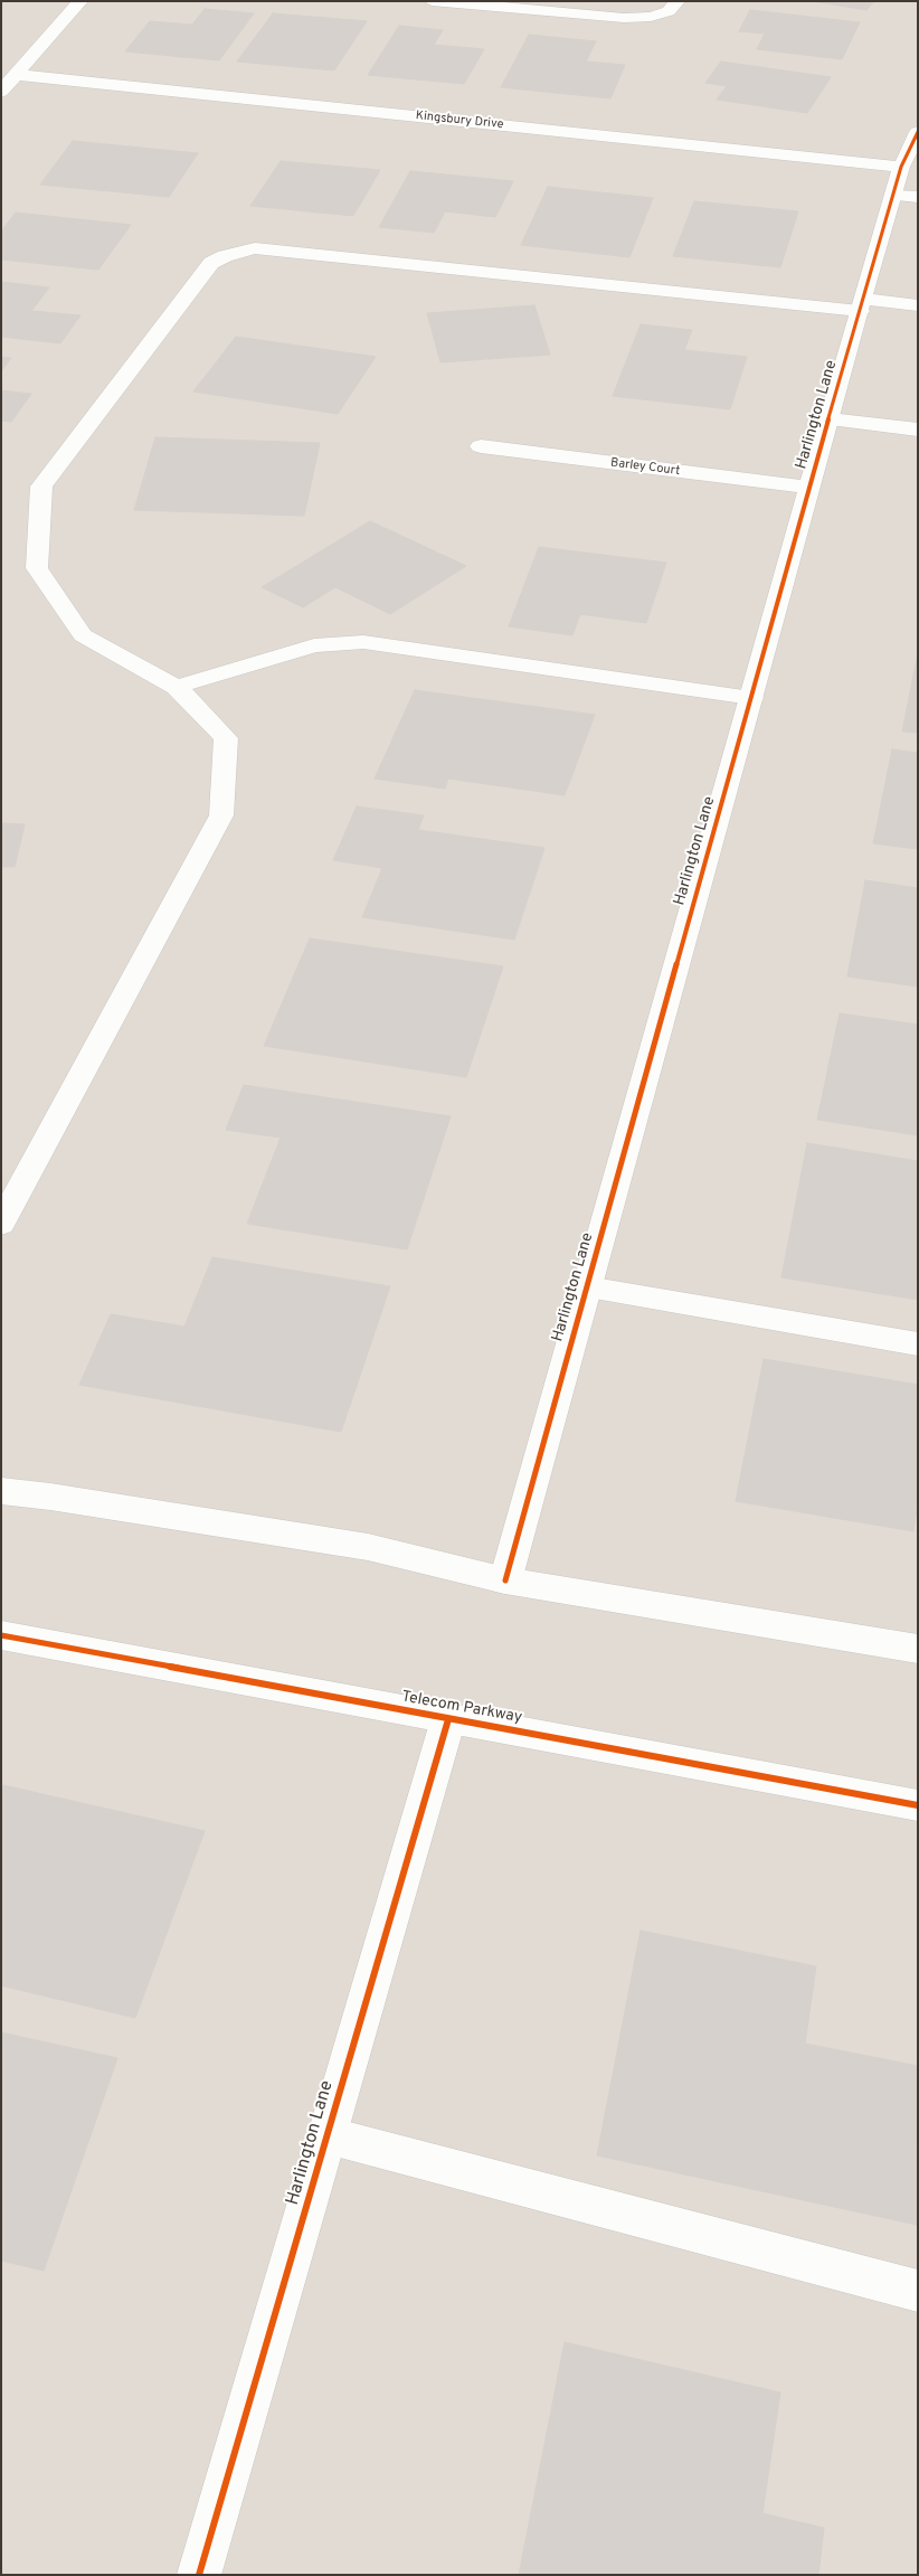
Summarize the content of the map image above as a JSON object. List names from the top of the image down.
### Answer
{
  "streets": {
    "street": [
      "Kingsbury Drive",
      "Harlington Lane",
      "Barley Court",
      "Telecom Parkway"
    ]
  },
  "crossings": [
    ["Kingsbury Drive", "Harlington Lane"],
    ["Harlington Lane", "Barley Court"],
    ["Harlington Lane", "Telecom Parkway"]
  ]
}
